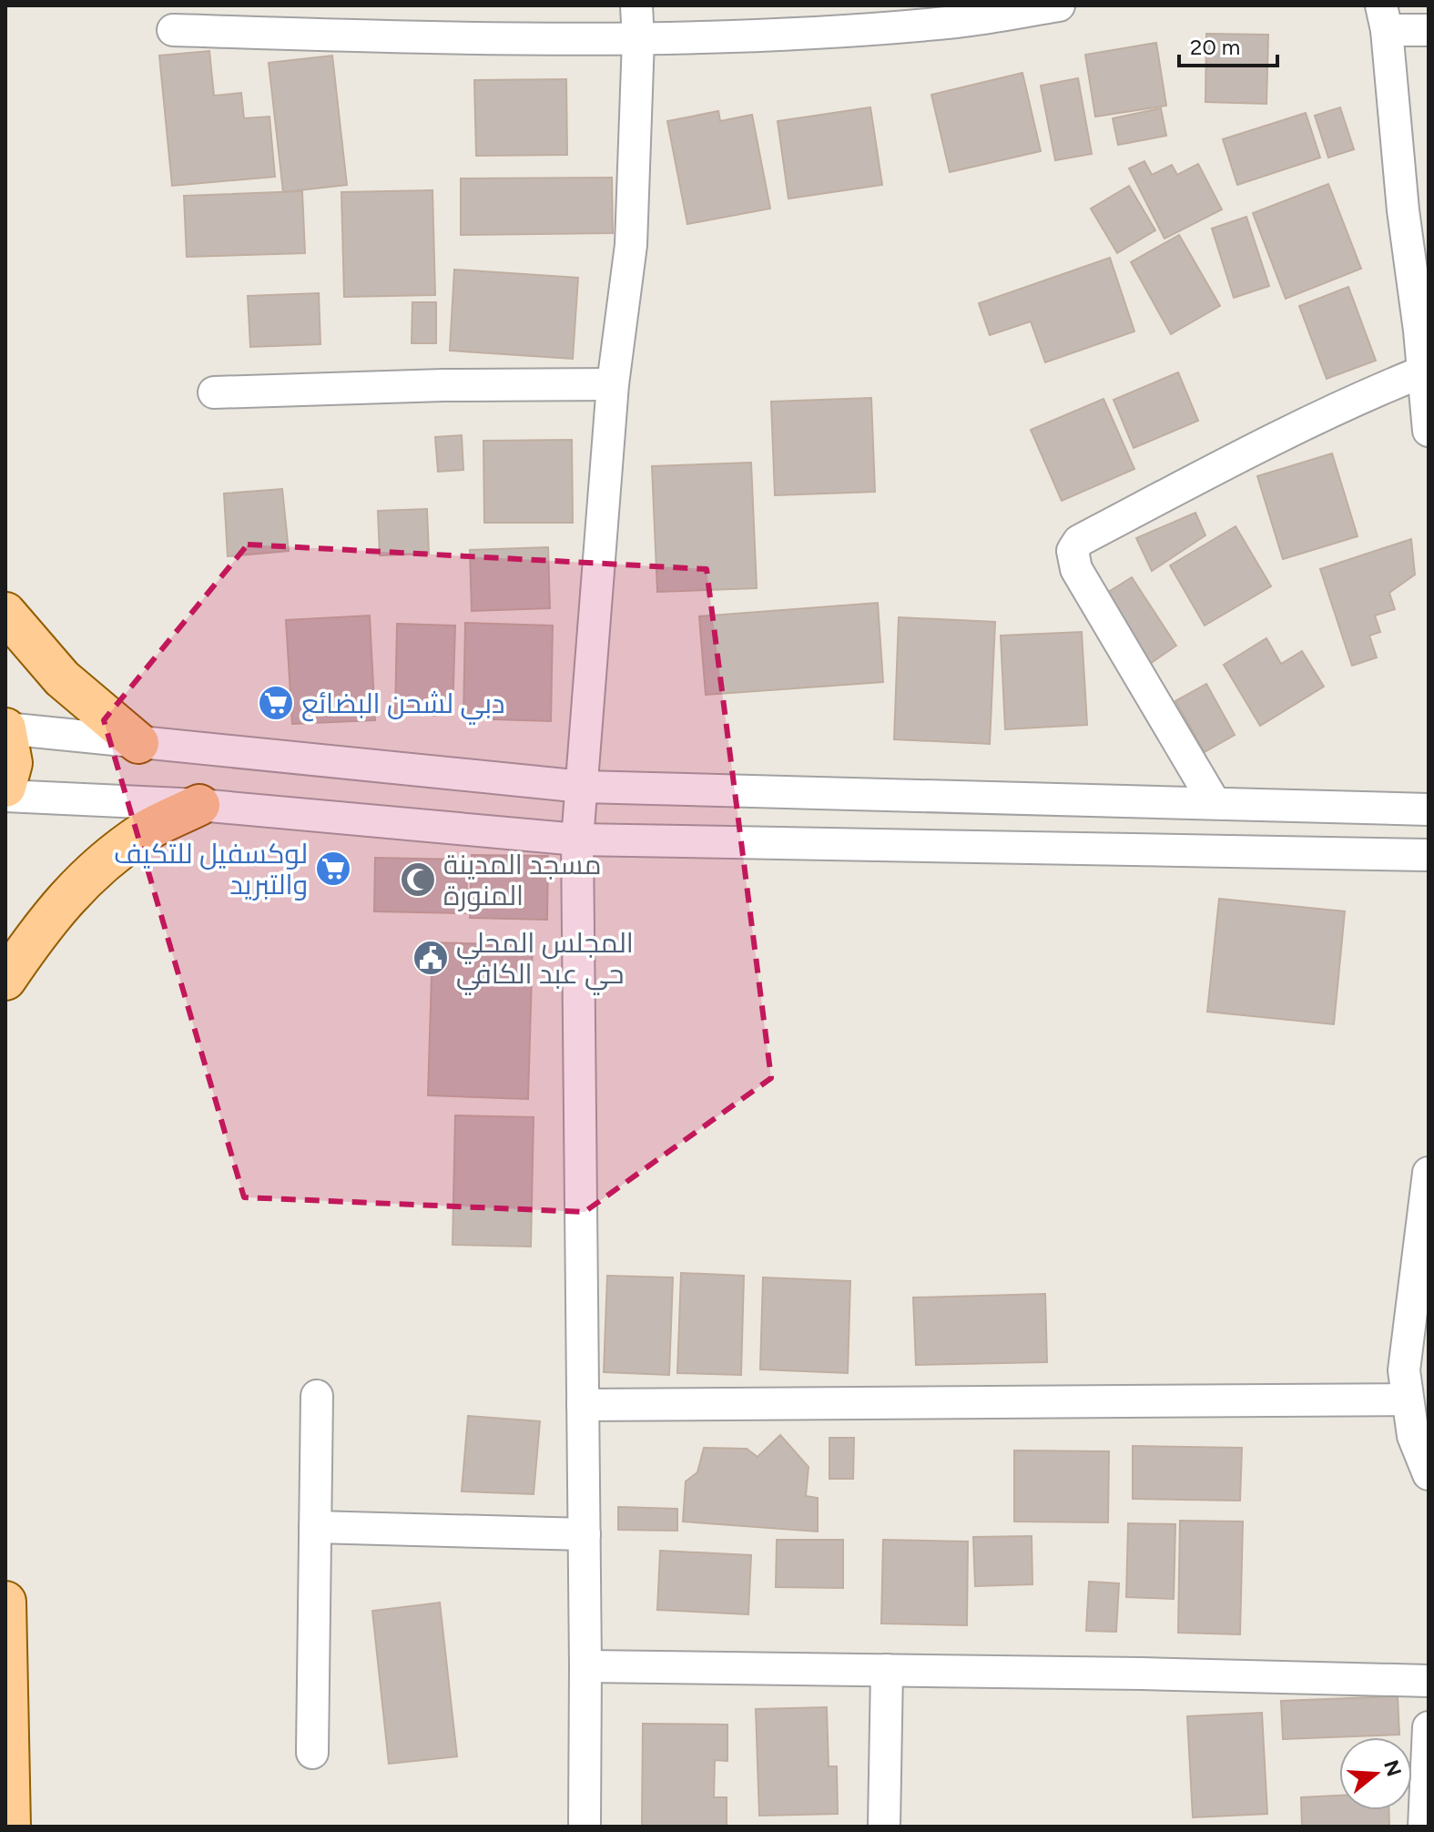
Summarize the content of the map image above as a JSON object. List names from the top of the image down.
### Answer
{
  "places": {
    "supermarket": ["دبي لشحن البضائع", "لوكسفيل للتكيف والتبريد"],
    "mosque": ["مسجد المدينة المنورة"],
    "public building": ["المجلس المحلي حي عبد الكافي"]
  },
  "scale_bar": "20 m",
  "north": "right"
}
